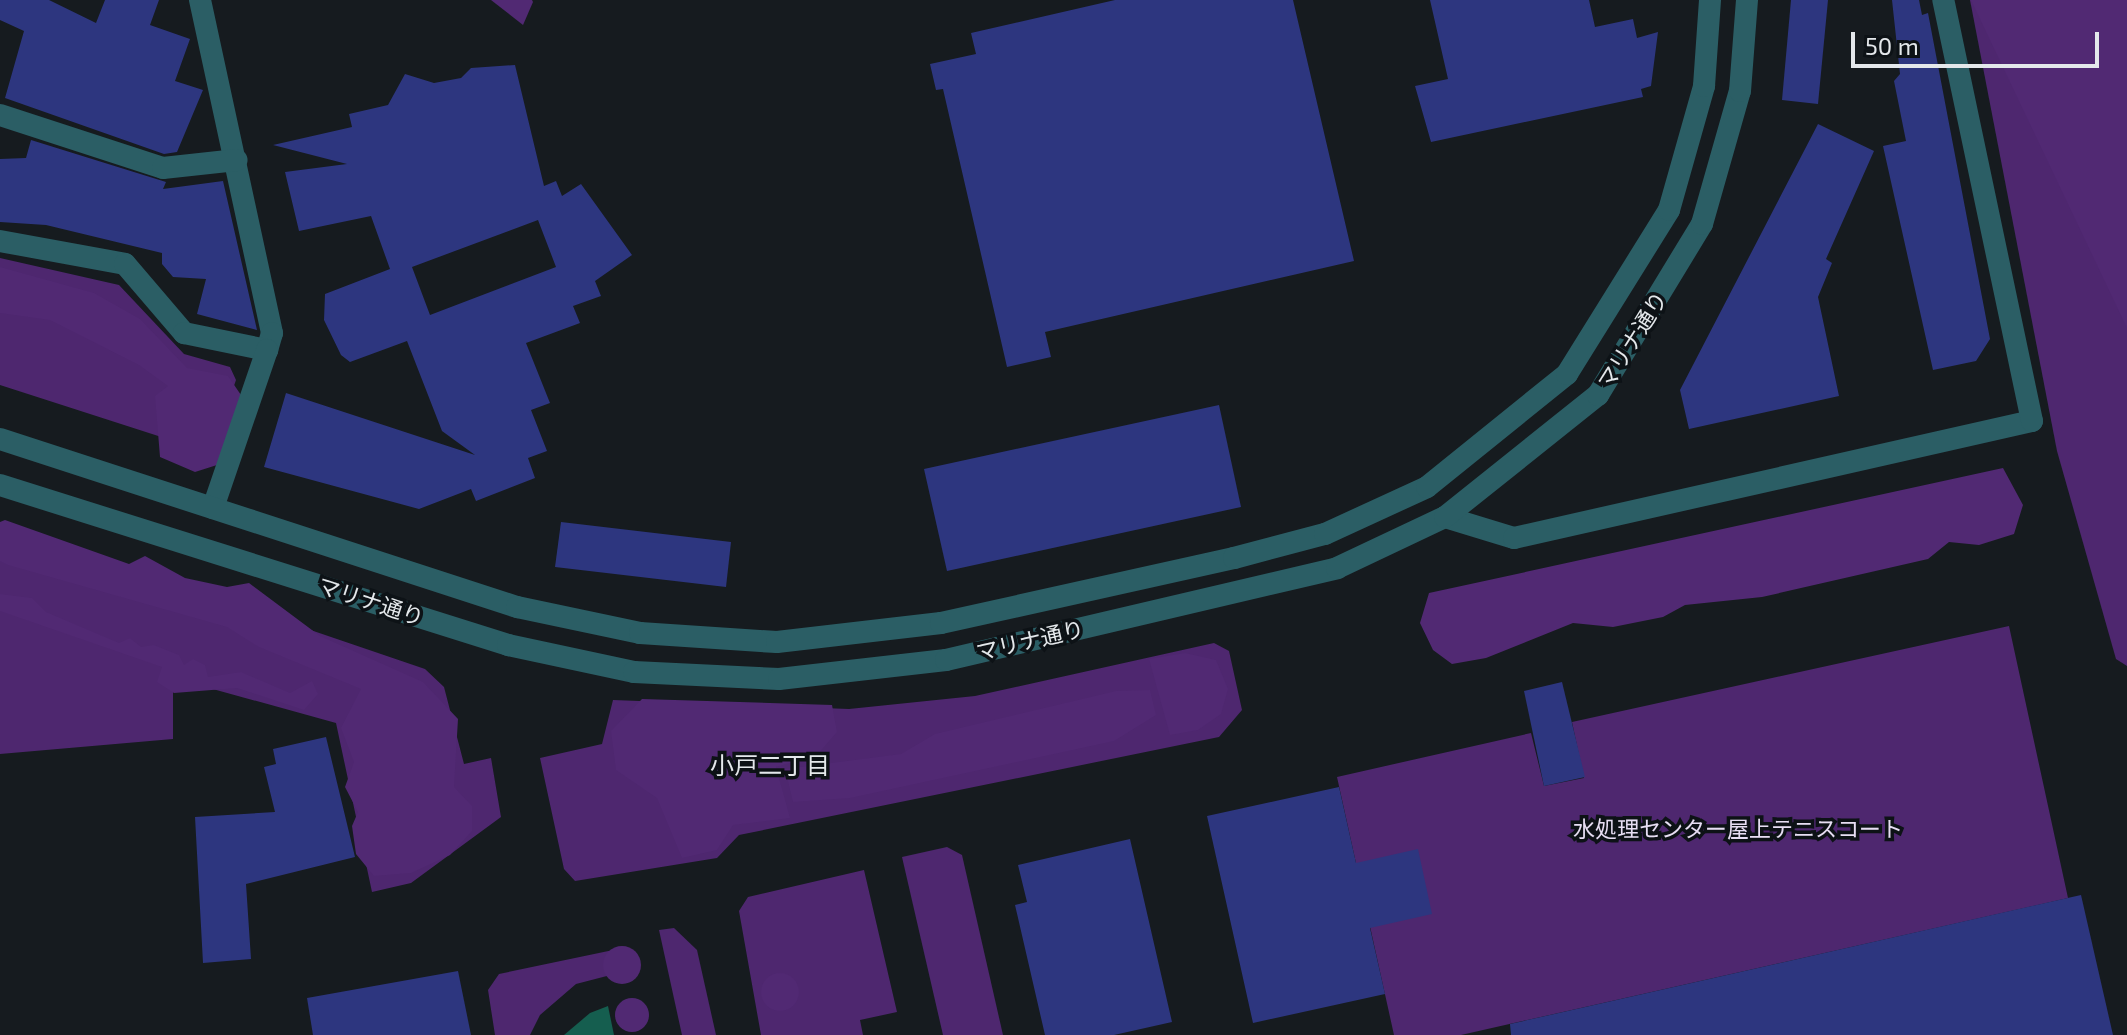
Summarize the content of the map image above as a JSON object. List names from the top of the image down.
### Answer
{
  "streets": {
    "street": ["マリナ通り"]
  },
  "districts": ["小戸二丁目"],
  "parks": ["水処理センター屋上テニスコート"],
  "scale_bar": "50 m"
}
